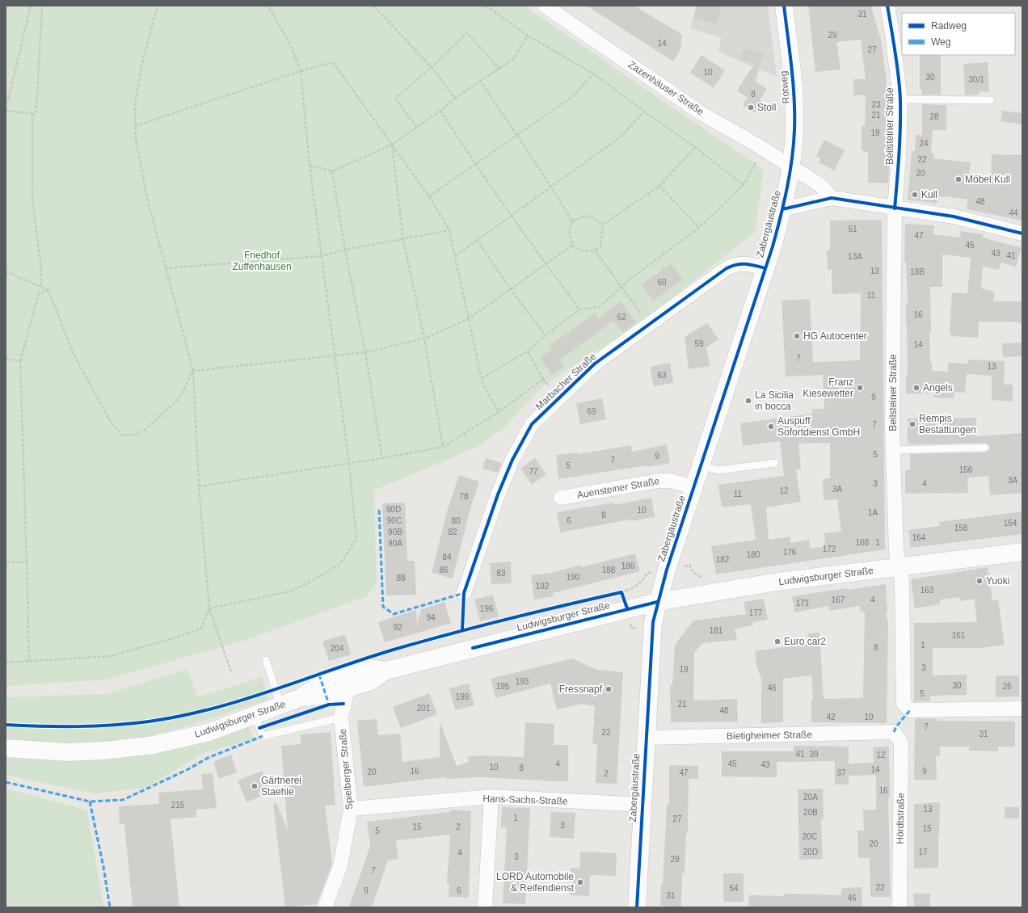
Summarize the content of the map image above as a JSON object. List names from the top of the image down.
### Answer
{
  "streets": {
    "main road": ["Rotweg", "Zabergäustraße", "Ludwigsburger Straße"],
    "street": [
      "Zazenhäuser Straße",
      "Beilsteiner Straße",
      "Marbacher Straße",
      "Auensteiner Straße",
      "Bietigheimer Straße",
      "Spielberger Straße",
      "Hans-Sachs-Straße",
      "Hördtstraße"
    ]
  },
  "crossings": [
    ["Rotweg", "Zazenhäuser Straße"],
    ["Rotweg", "Zabergäustraße"],
    ["Zazenhäuser Straße", "Zabergäustraße"],
    ["Beilsteiner Straße", "Ludwigsburger Straße"],
    ["Zabergäustraße", "Marbacher Straße"],
    ["Zabergäustraße", "Auensteiner Straße"],
    ["Zabergäustraße", "Ludwigsburger Straße"],
    ["Zabergäustraße", "Bietigheimer Straße"],
    ["Zabergäustraße", "Hans-Sachs-Straße"],
    ["Ludwigsburger Straße", "Spielberger Straße"],
    ["Bietigheimer Straße", "Hördtstraße"],
    ["Spielberger Straße", "Hans-Sachs-Straße"]
  ],
  "parks": ["Friedhof Zuffenhausen"],
  "places": [
    "Stoll",
    "Möbel Kull",
    "Kull",
    "HG Autocenter",
    "Franz Kiesewetter",
    "Angels",
    "La Sicilia in bocca",
    "Rempis Bestattungen",
    "Auspuff Sofortdienst GmbH",
    "Yuoki",
    "Euro car2",
    "Fressnapf",
    "Gärtnerei Staehle",
    "LORD Automobile & Reifendienst"
  ],
  "house_numbers": [
    "31",
    "29",
    "14",
    "27",
    "10",
    "30",
    "30/1",
    "8",
    "23",
    "21",
    "28",
    "19",
    "24",
    "22",
    "20",
    "48",
    "44",
    "51",
    "47",
    "45",
    "43",
    "41",
    "13A",
    "13",
    "18B",
    "60",
    "11",
    "16",
    "62",
    "59",
    "14",
    "7",
    "13",
    "63",
    "9",
    "69",
    "7",
    "5",
    "9",
    "7",
    "5",
    "156",
    "77",
    "3A",
    "3",
    "4",
    "3A",
    "12",
    "11",
    "78",
    "90D",
    "10",
    "1A",
    "8",
    "90C",
    "80",
    "6",
    "154",
    "158",
    "90B",
    "82",
    "164",
    "168",
    "1",
    "90A",
    "172",
    "176",
    "180",
    "84",
    "182",
    "186",
    "86",
    "188",
    "83",
    "190",
    "88",
    "192",
    "163",
    "167",
    "4",
    "171",
    "196",
    "177",
    "94",
    "92",
    "181",
    "161",
    "1",
    "8",
    "204",
    "3",
    "19",
    "193",
    "30",
    "195",
    "26",
    "46",
    "5",
    "199",
    "21",
    "201",
    "48",
    "42",
    "10",
    "7",
    "22",
    "31",
    "41",
    "39",
    "12",
    "4",
    "45",
    "43",
    "10",
    "8",
    "14",
    "16",
    "9",
    "20",
    "47",
    "37",
    "2",
    "16",
    "20A",
    "215",
    "13",
    "20B",
    "1",
    "27",
    "3",
    "15",
    "2",
    "15",
    "5",
    "20C",
    "20",
    "20D",
    "17",
    "4",
    "3",
    "29",
    "7",
    "22",
    "54",
    "9",
    "6",
    "31",
    "46"
  ],
  "legend": ["Radweg", "Weg"]
}
